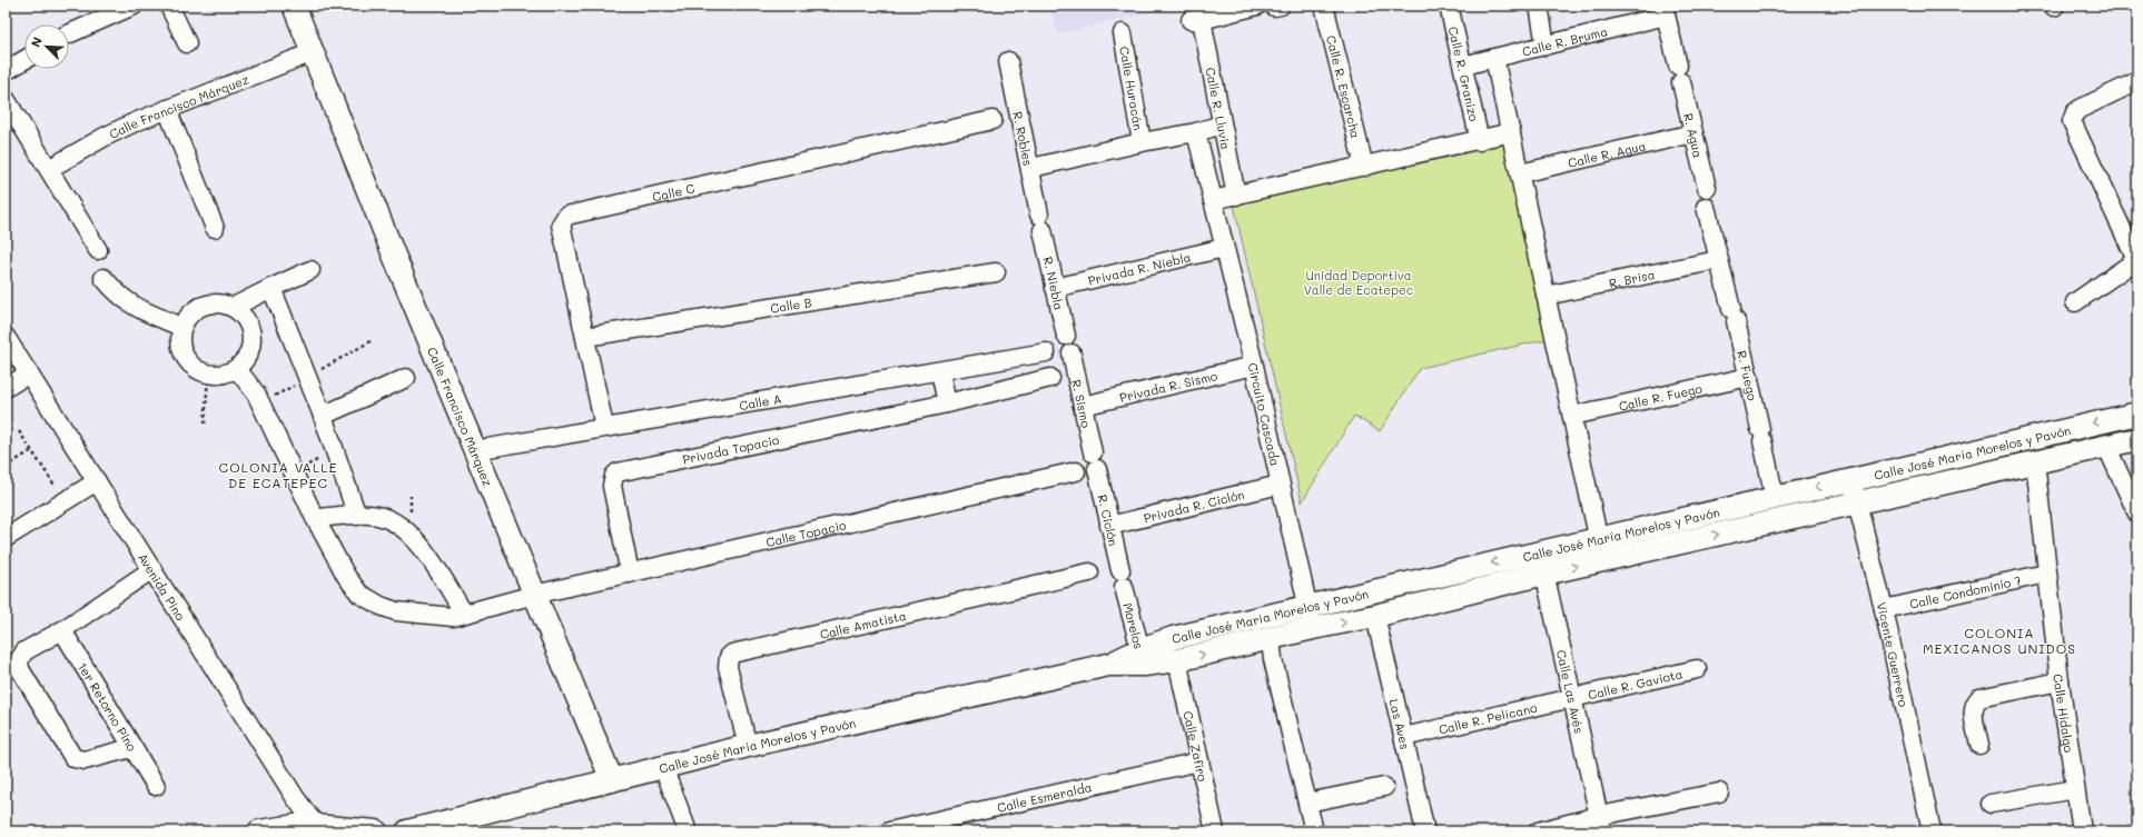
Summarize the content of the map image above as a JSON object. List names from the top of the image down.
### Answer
{
  "streets": {
    "street": [
      "Calle R. Bruma",
      "Calle R. Granizo",
      "Calle R. Escarcha",
      "Calle Huracán",
      "Calle Francisco Márquez",
      "Calle R. Lluvia",
      "R. Agua",
      "R. Robles",
      "Calle R. Agua",
      "Calle C",
      "Privada R. Niebla",
      "R. Brisa",
      "R. Niebla",
      "Calle B",
      "R. Fuego",
      "Privada R. Sismo",
      "Calle R. Fuego",
      "Calle A",
      "R. Sismo",
      "Circuito Cascada",
      "Privada Topacio",
      "Calle José María Morelos y Pavón",
      "Privada R. Ciclón",
      "R. Ciclón",
      "Calle Topacio",
      "Avenida Pino",
      "Calle Condominio 7",
      "Calle Amatista",
      "Morelos",
      "Vicente Guerrero",
      "Calle R. Gaviota",
      "Calle Las Avés",
      "1er Retorno Pino",
      "Calle Hidalgo",
      "Calle R. Pelícano",
      "Las Aves",
      "Calle Zafiro",
      "Calle Esmeralda"
    ]
  },
  "crossings": [
    ["Calle R. Bruma", "Calle R. Granizo"],
    ["Calle R. Bruma", "R. Agua"],
    ["Calle Francisco Márquez", "Calle A"],
    ["Calle Francisco Márquez", "Calle José María Morelos y Pavón"],
    ["Calle Francisco Márquez", "Calle Topacio"],
    ["R. Agua", "Calle R. Agua"],
    ["R. Robles", "R. Niebla"],
    ["Calle C", "Calle B"],
    ["Calle C", "Calle A"],
    ["Privada R. Niebla", "R. Niebla"],
    ["Privada R. Niebla", "Circuito Cascada"],
    ["R. Brisa", "R. Fuego"],
    ["R. Fuego", "Calle R. Fuego"],
    ["R. Fuego", "Calle José María Morelos y Pavón"],
    ["Privada R. Sismo", "R. Sismo"],
    ["Privada R. Sismo", "Circuito Cascada"],
    ["Circuito Cascada", "Calle José María Morelos y Pavón"],
    ["Circuito Cascada", "Privada R. Ciclón"],
    ["Privada Topacio", "Calle Topacio"],
    ["Calle José María Morelos y Pavón", "Calle Amatista"],
    ["Calle José María Morelos y Pavón", "Morelos"],
    ["Calle José María Morelos y Pavón", "Vicente Guerrero"],
    ["Calle José María Morelos y Pavón", "Calle Las Avés"],
    ["Calle José María Morelos y Pavón", "Calle Hidalgo"],
    ["Calle José María Morelos y Pavón", "Las Aves"],
    ["Calle José María Morelos y Pavón", "Calle Zafiro"],
    ["Privada R. Ciclón", "R. Ciclón"],
    ["R. Ciclón", "Morelos"],
    ["Avenida Pino", "1er Retorno Pino"],
    ["Calle Condominio 7", "Vicente Guerrero"],
    ["Calle Condominio 7", "Calle Hidalgo"],
    ["Calle R. Gaviota", "Calle Las Avés"],
    ["Calle R. Gaviota", "Calle R. Pelícano"],
    ["Calle Las Avés", "Calle R. Pelícano"],
    ["Calle R. Pelícano", "Las Aves"],
    ["Calle Zafiro", "Calle Esmeralda"]
  ],
  "districts": ["COLONIA VALLE DE ECATEPEC", "COLONIA MEXICANOS UNIDOS"],
  "parks": ["Unidad Deportiva Valle de Ecatepec"],
  "north": "top left"
}
